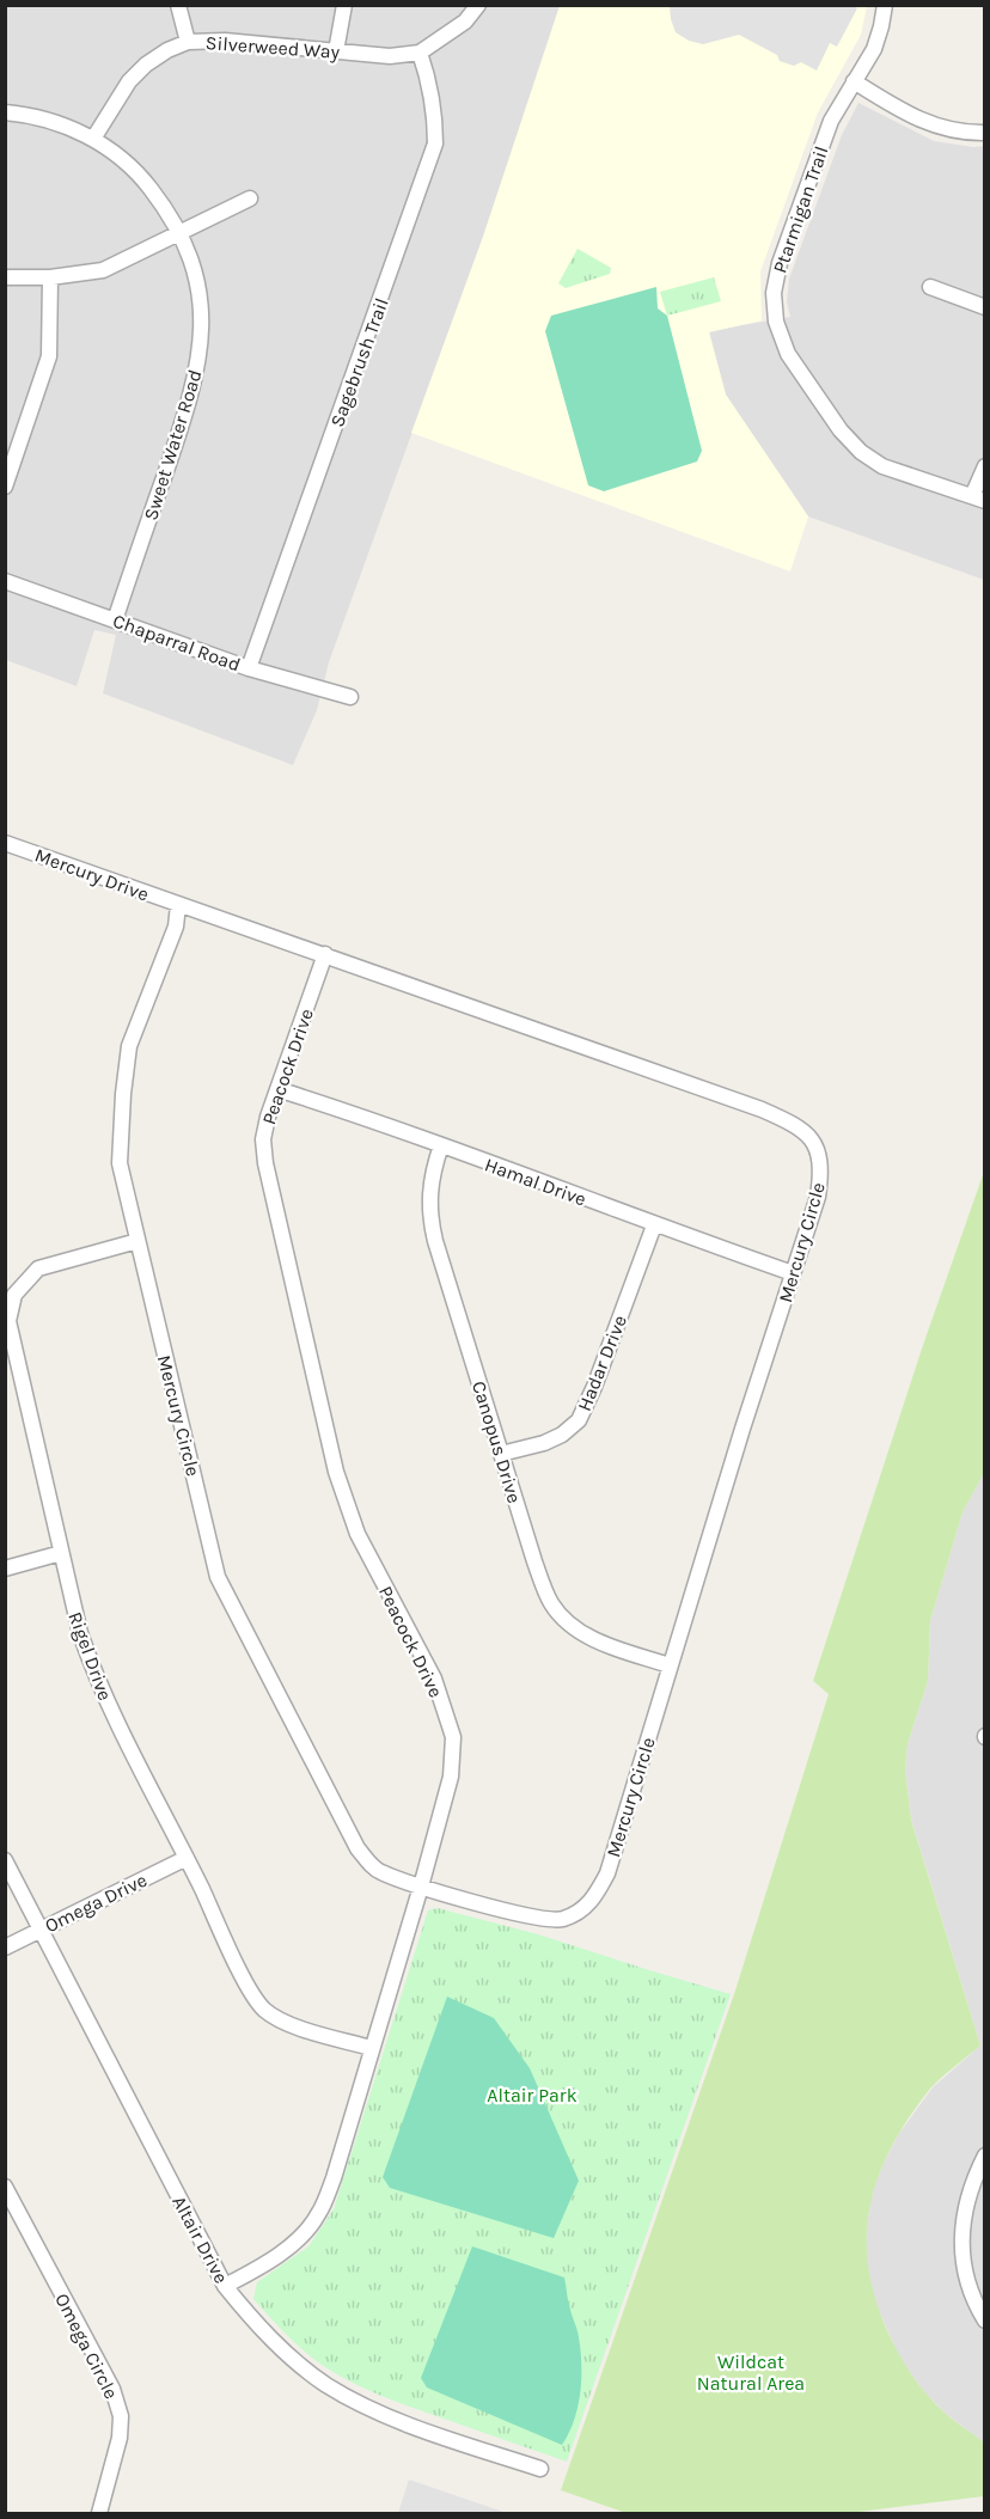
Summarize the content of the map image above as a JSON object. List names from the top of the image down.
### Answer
{
  "streets": {
    "street": [
      "Silverweed Way",
      "Ptarmigan Trail",
      "Sagebrush Trail",
      "Sweet Water Road",
      "Chaparral Road",
      "Mercury Drive",
      "Peacock Drive",
      "Hamal Drive",
      "Mercury Circle",
      "Hadar Drive",
      "Canopus Drive",
      "Rigel Drive",
      "Omega Drive",
      "Altair Drive",
      "Omega Circle"
    ]
  },
  "crossings": [
    ["Silverweed Way", "Sagebrush Trail"],
    ["Silverweed Way", "Sweet Water Road"],
    ["Sagebrush Trail", "Chaparral Road"],
    ["Sweet Water Road", "Chaparral Road"],
    ["Mercury Drive", "Mercury Circle"],
    ["Peacock Drive", "Hamal Drive"],
    ["Peacock Drive", "Mercury Circle"],
    ["Peacock Drive", "Rigel Drive"],
    ["Peacock Drive", "Altair Drive"],
    ["Hamal Drive", "Mercury Circle"],
    ["Hamal Drive", "Hadar Drive"],
    ["Hamal Drive", "Canopus Drive"],
    ["Mercury Circle", "Canopus Drive"],
    ["Mercury Circle", "Rigel Drive"],
    ["Hadar Drive", "Canopus Drive"],
    ["Rigel Drive", "Omega Drive"],
    ["Omega Drive", "Altair Drive"]
  ],
  "parks": ["Altair Park", "Wildcat Natural Area"]
}
